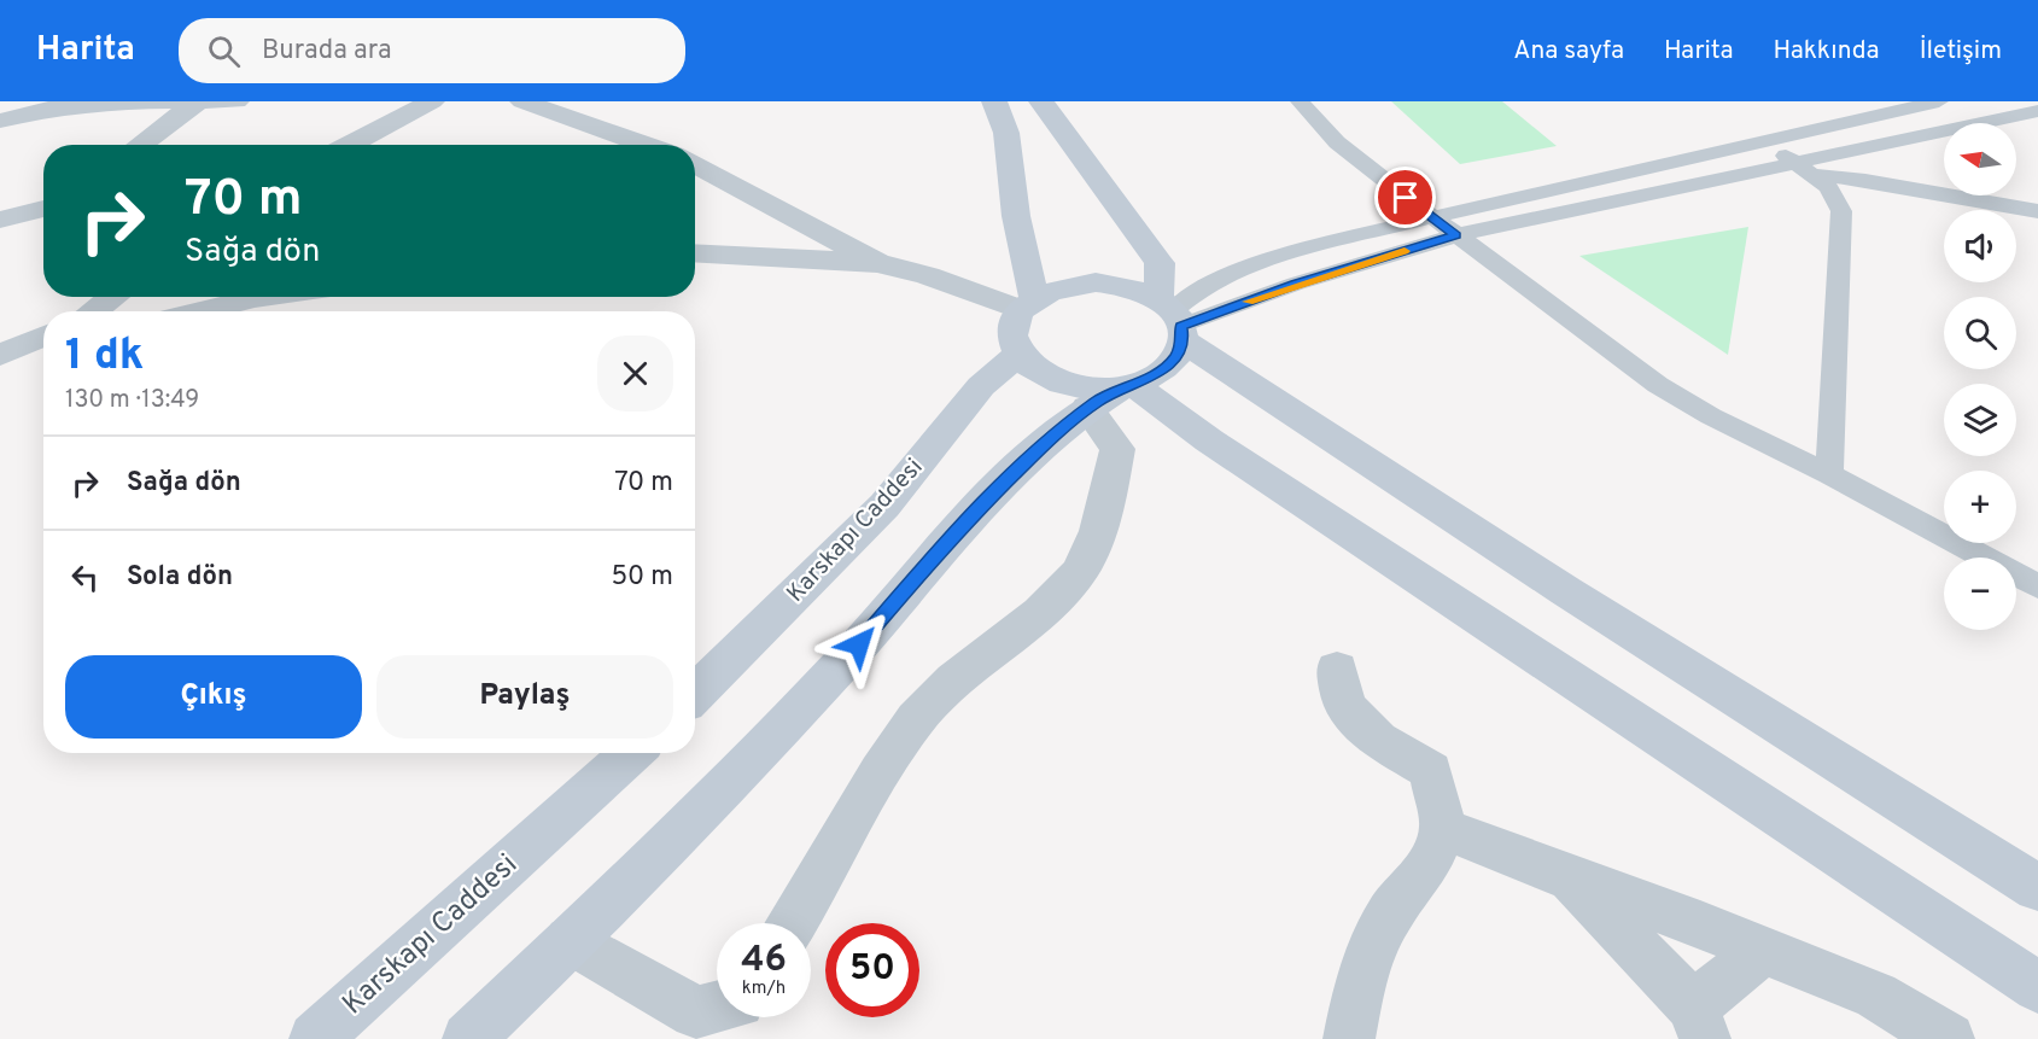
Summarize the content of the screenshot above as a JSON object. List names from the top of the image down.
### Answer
{
  "streets": {
    "main road": ["Karskapı Caddesi"]
  },
  "north": "left",
  "page": {
    "header": "Harita",
    "search": "Burada ara",
    "nav": [
      "Ana sayfa",
      "Harita",
      "Hakkında",
      "İletişim"
    ],
    "map_buttons": ["+", "−"],
    "turn": ["70 m", "Sağa dön"],
    "heading": ["1 dk", "130 m · 13:49"],
    "list": [
      {
        "name": "Sağa dön",
        "value": "70 m"
      },
      {
        "name": "Sola dön",
        "value": "50 m"
      }
    ],
    "buttons": ["Çıkış", "Paylaş"],
    "speed": "46 km/h",
    "limit": "50"
  }
}
